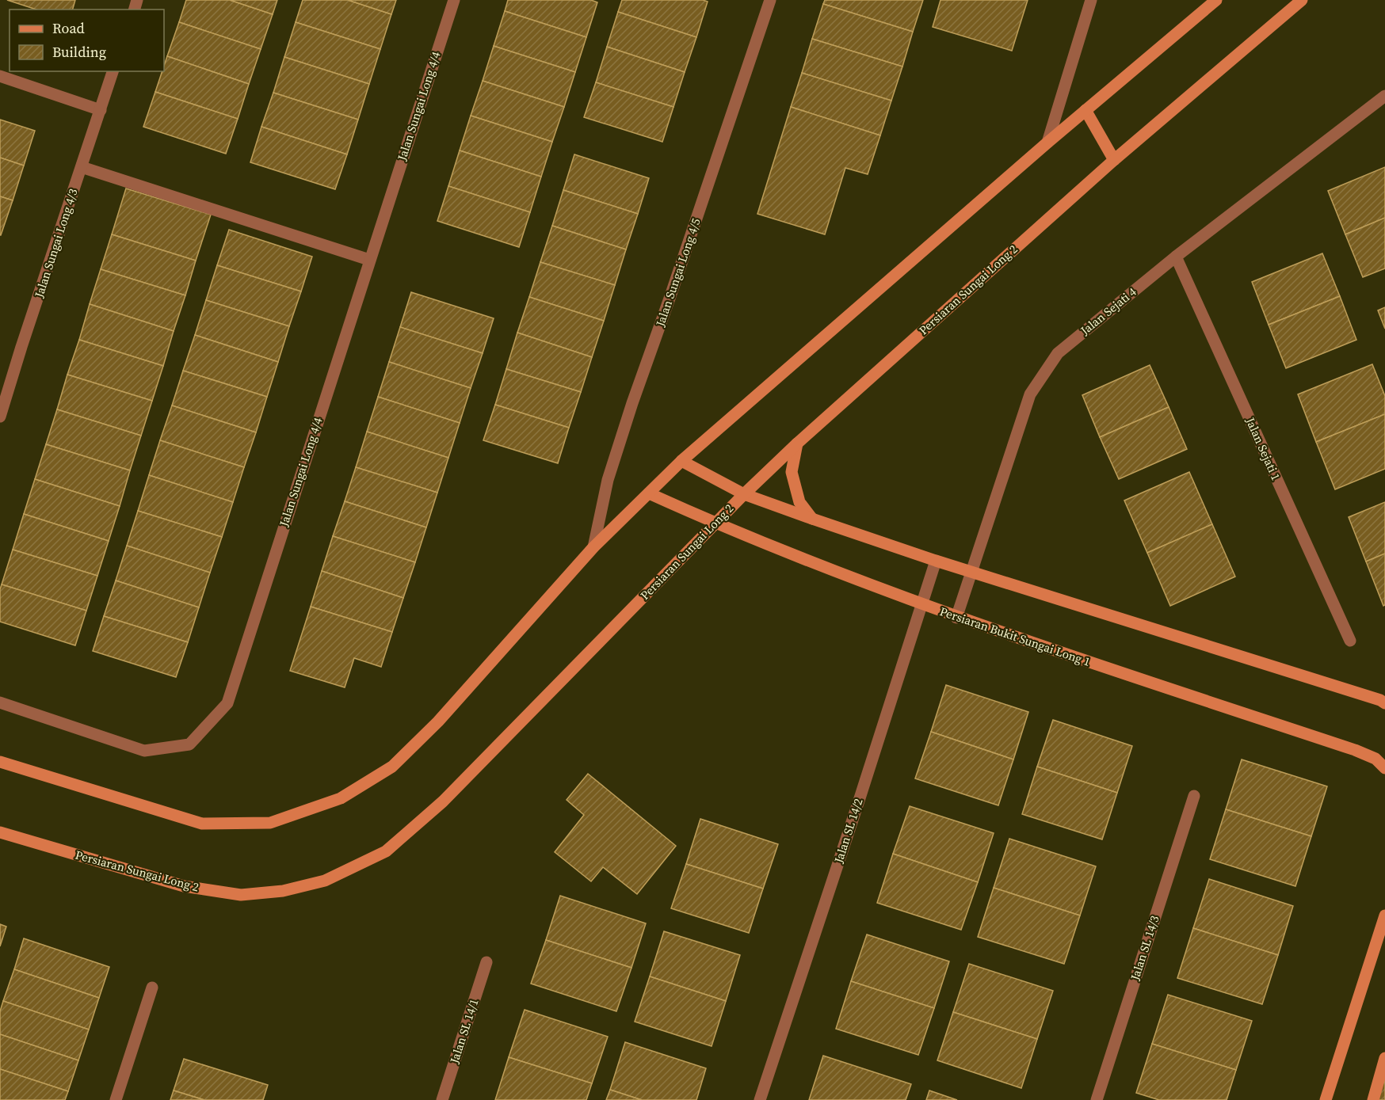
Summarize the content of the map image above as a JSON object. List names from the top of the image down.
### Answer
{
  "streets": {
    "street": [
      "Jalan Sungai Long 4/4",
      "Jalan Sungai Long 4/3",
      "Jalan Sungai Long 4/5",
      "Persiaran Sungai Long 2",
      "Jalan Sejati 4",
      "Jalan Sejati 1",
      "Persiaran Bukit Sungai Long 1",
      "Jalan SL 14/2",
      "Jalan SL 14/3",
      "Jalan SL 14/1"
    ]
  },
  "crossings": [
    ["Persiaran Sungai Long 2", "Persiaran Bukit Sungai Long 1"],
    ["Jalan Sejati 4", "Jalan Sejati 1"],
    ["Jalan Sejati 4", "Persiaran Bukit Sungai Long 1"],
    ["Persiaran Bukit Sungai Long 1", "Jalan SL 14/2"]
  ],
  "legend": ["Road", "Building"]
}
